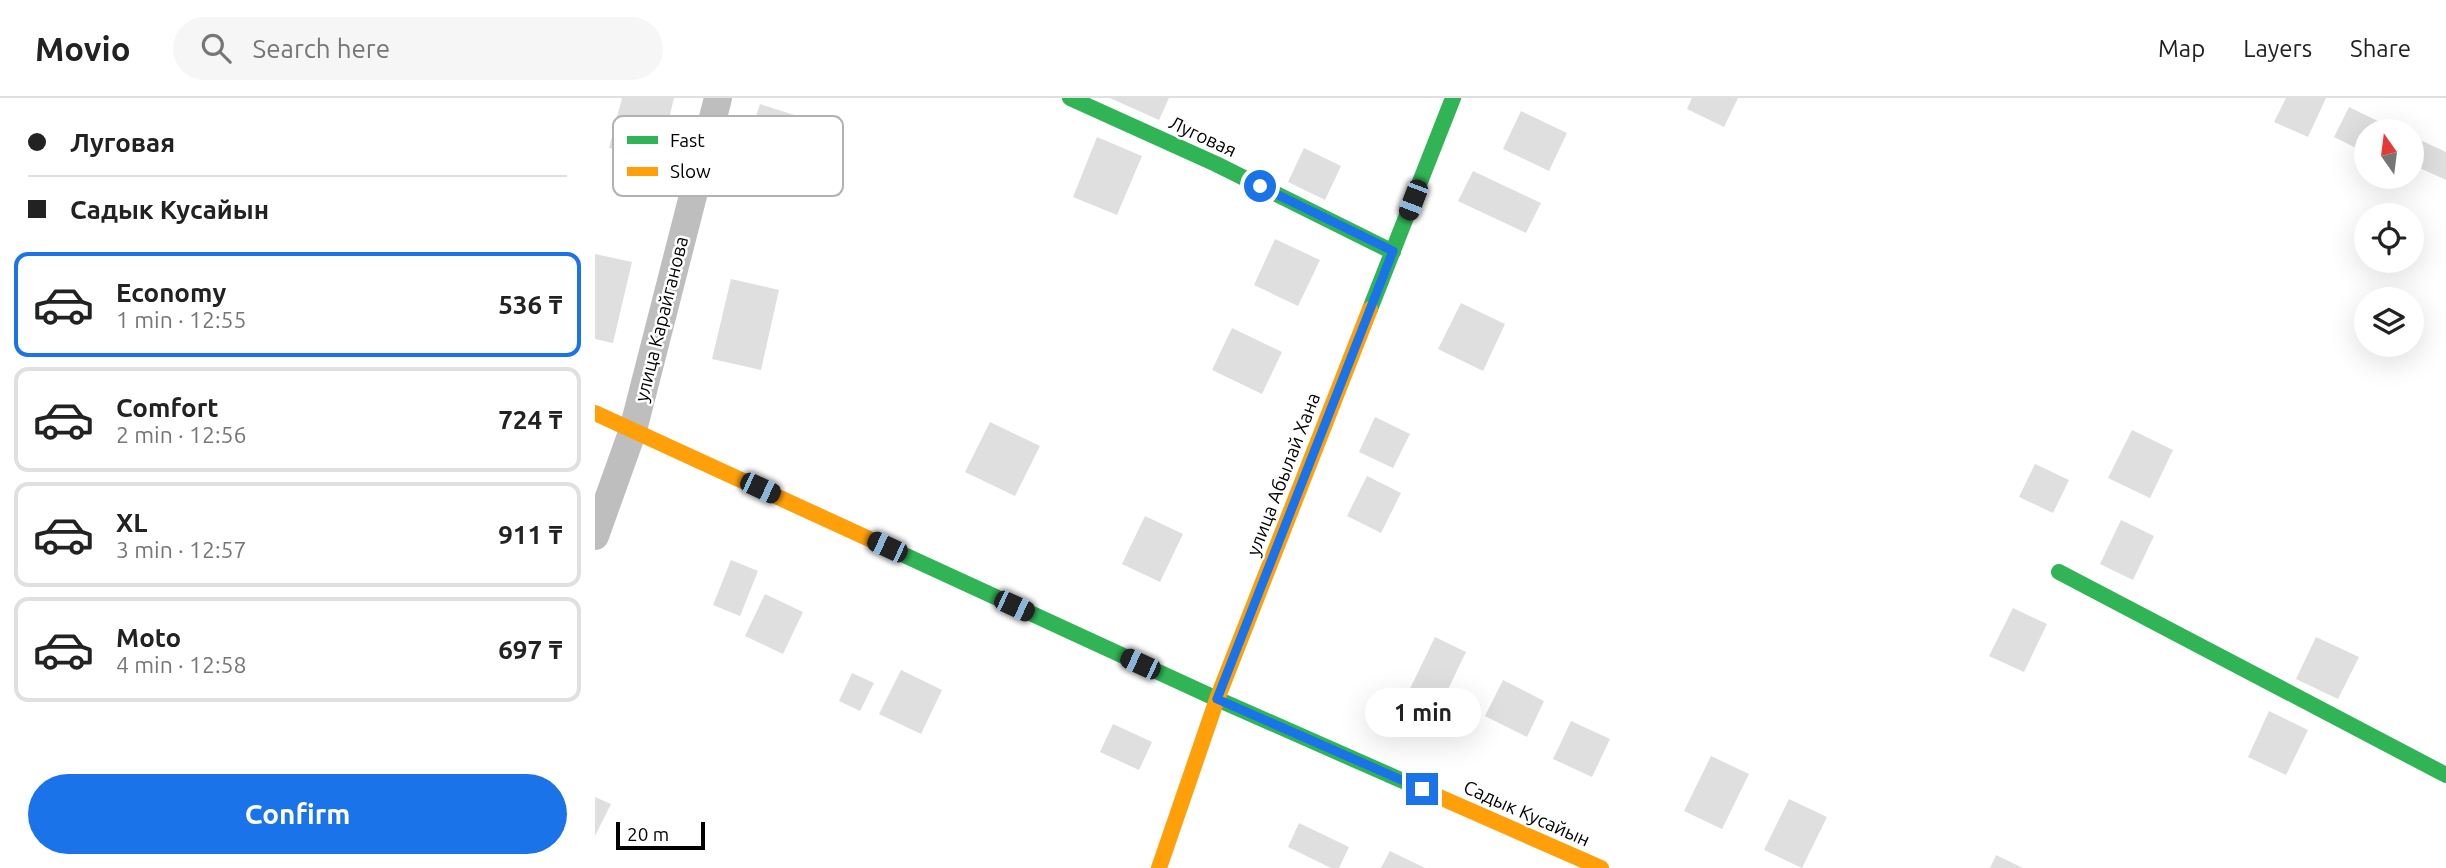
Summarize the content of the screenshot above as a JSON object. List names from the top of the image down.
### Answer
{
  "streets": {
    "street": [
      "Луговая",
      "улица Карайганова",
      "улица Абылай Хана",
      "Садык Кусайын"
    ]
  },
  "crossings": [
    ["Луговая", "улица Абылай Хана"],
    ["улица Карайганова", "Садык Кусайын"],
    ["улица Абылай Хана", "Садык Кусайын"]
  ],
  "legend": ["Fast", "Slow"],
  "scale_bar": "20 m",
  "north": "top",
  "page": {
    "header": "Movio",
    "search": "Search here",
    "nav": ["Map", "Layers", "Share"],
    "banner": ["Луговая", "Садык Кусайын"],
    "list": [
      {
        "name": "Economy",
        "note": "1 min · 12:55",
        "value": "536 ₸"
      },
      {
        "name": "Comfort",
        "note": "2 min · 12:56",
        "value": "724 ₸"
      },
      {
        "name": "XL",
        "note": "3 min · 12:57",
        "value": "911 ₸"
      },
      {
        "name": "Moto",
        "note": "4 min · 12:58",
        "value": "697 ₸"
      }
    ],
    "bubble": "1 min",
    "buttons": "Confirm",
    "scale": "20 m"
  }
}
